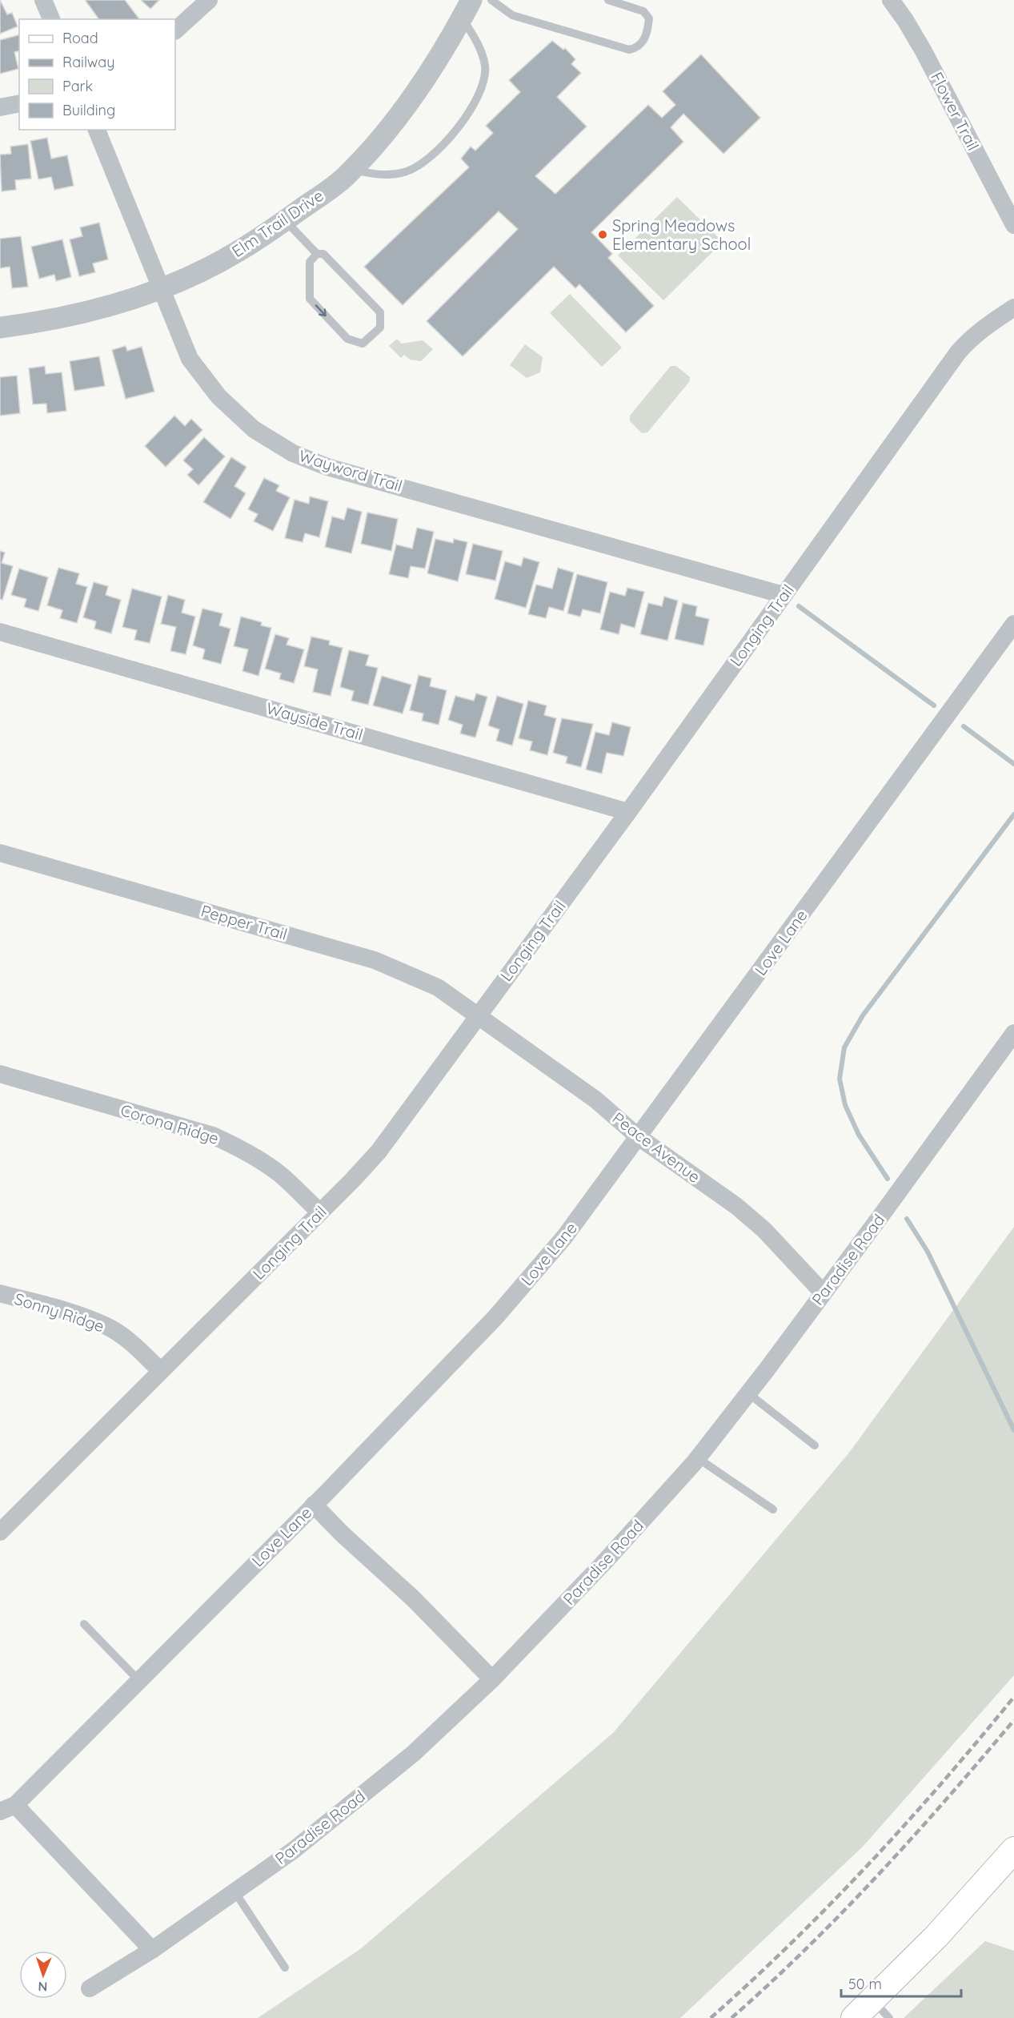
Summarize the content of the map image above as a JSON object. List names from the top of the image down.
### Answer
{
  "streets": {
    "street": [
      "Flower Trail",
      "Elm Trail Drive",
      "Wayword Trail",
      "Longing Trail",
      "Wayside Trail",
      "Pepper Trail",
      "Love Lane",
      "Corona Ridge",
      "Peace Avenue",
      "Paradise Road",
      "Sonny Ridge"
    ]
  },
  "crossings": [
    ["Elm Trail Drive", "Wayword Trail"],
    ["Wayword Trail", "Longing Trail"],
    ["Longing Trail", "Wayside Trail"],
    ["Longing Trail", "Pepper Trail"],
    ["Longing Trail", "Corona Ridge"],
    ["Longing Trail", "Peace Avenue"],
    ["Longing Trail", "Sonny Ridge"],
    ["Pepper Trail", "Peace Avenue"],
    ["Love Lane", "Peace Avenue"],
    ["Peace Avenue", "Paradise Road"]
  ],
  "places": ["Spring Meadows Elementary School"],
  "legend": [
    "Road",
    "Railway",
    "Park",
    "Building"
  ],
  "scale_bar": "50 m",
  "north": "bottom"
}
